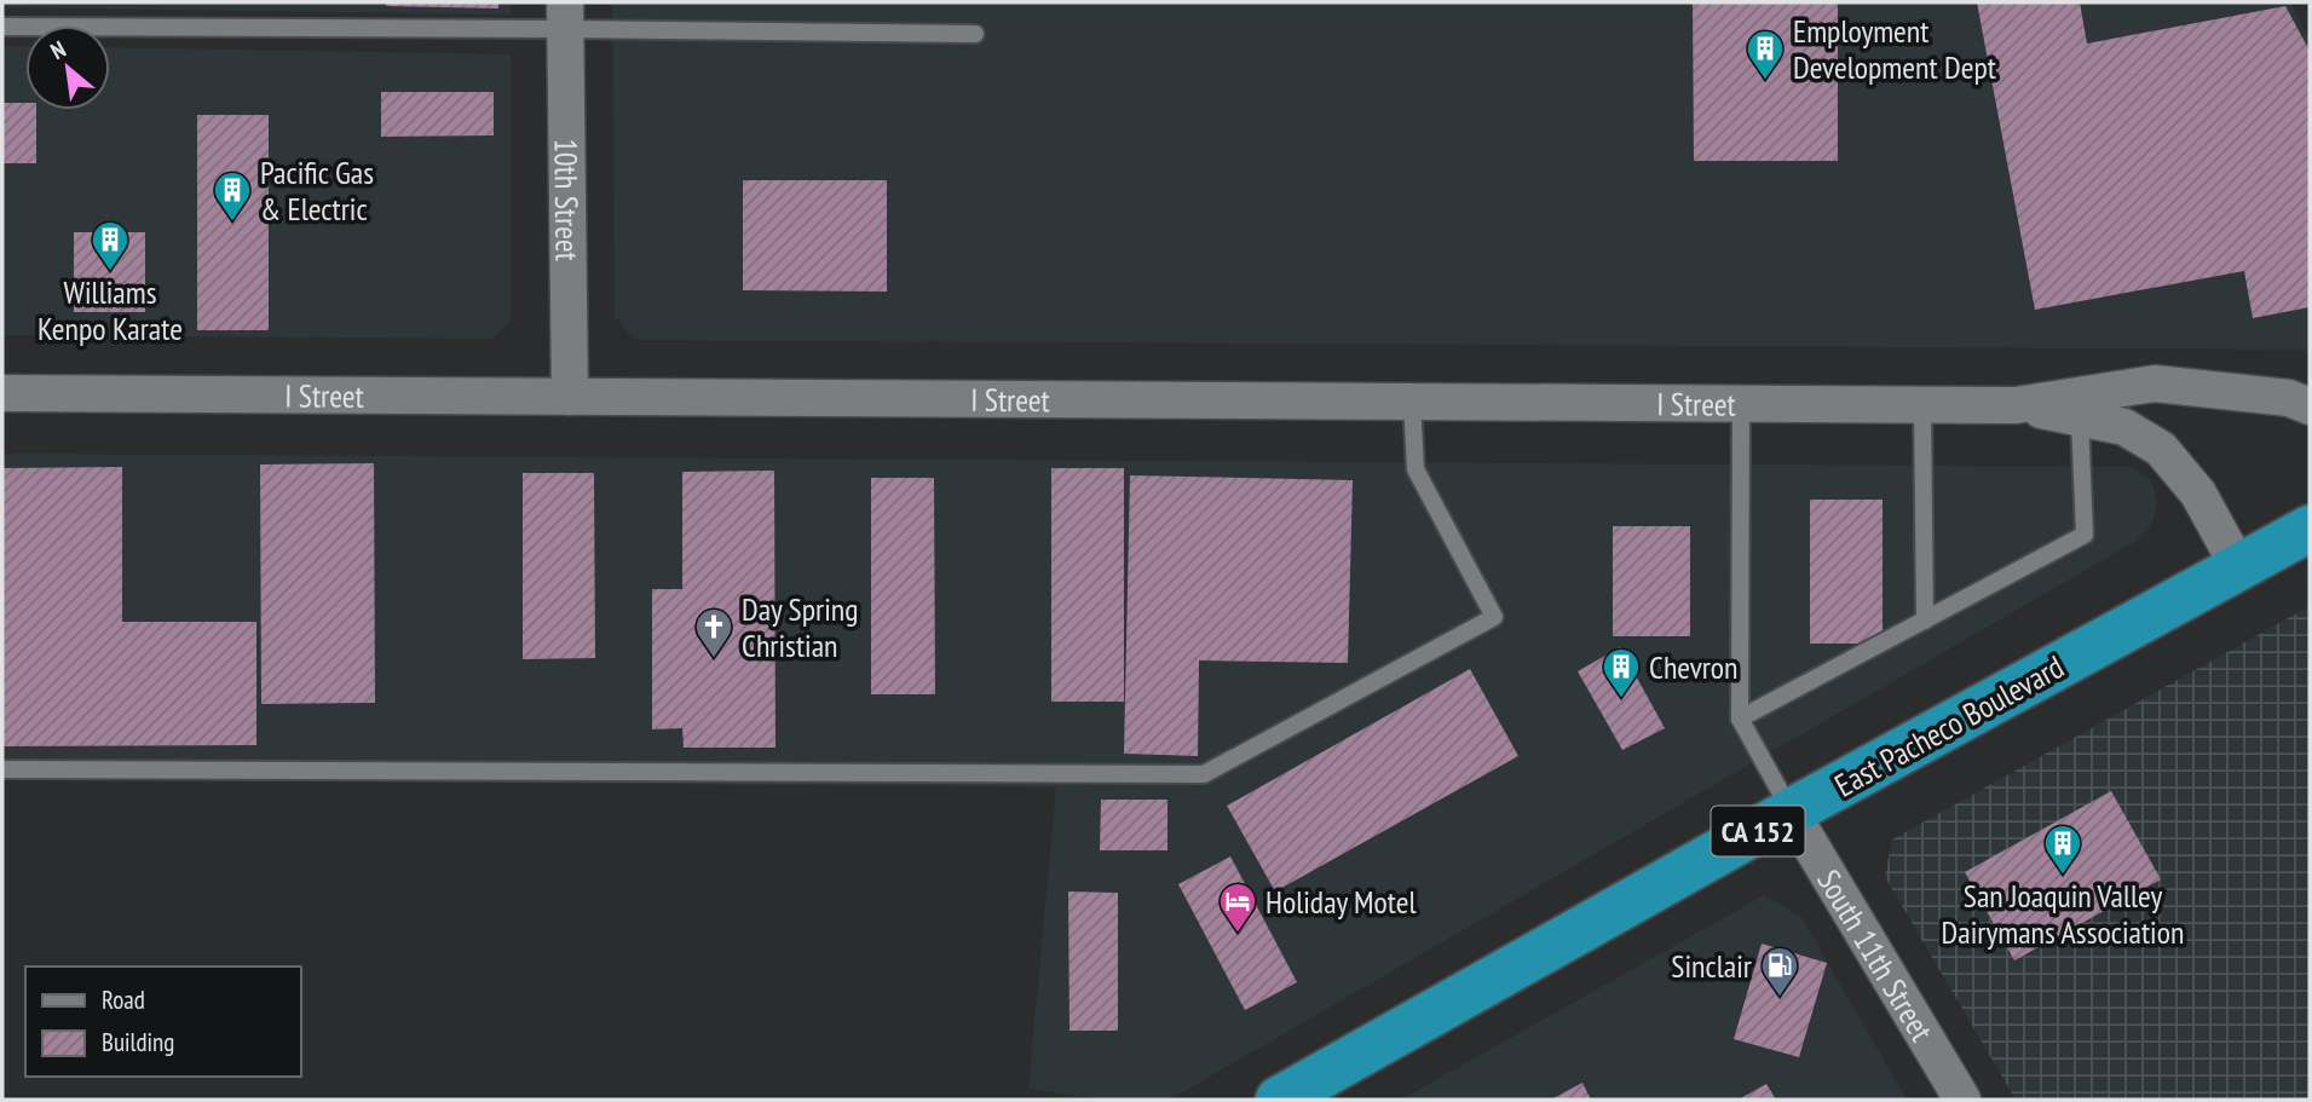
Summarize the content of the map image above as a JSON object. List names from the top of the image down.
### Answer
{
  "streets": {
    "highway": ["East Pacheco Boulevard", "CA 152"],
    "street": ["10th Street", "I Street", "South 11th Street"]
  },
  "crossings": [
    ["10th Street", "I Street"],
    ["I Street", "East Pacheco Boulevard"],
    ["East Pacheco Boulevard", "South 11th Street"]
  ],
  "places": {
    "building": [
      "Employment Development Dept",
      "Pacific Gas & Electric",
      "Williams Kenpo Karate",
      "Chevron",
      "San Joaquin Valley Dairymans Association"
    ],
    "church": ["Day Spring Christian"],
    "hotel": ["Holiday Motel"],
    "fuel station": ["Sinclair"]
  },
  "legend": ["Road", "Building"],
  "north": "top left"
}
